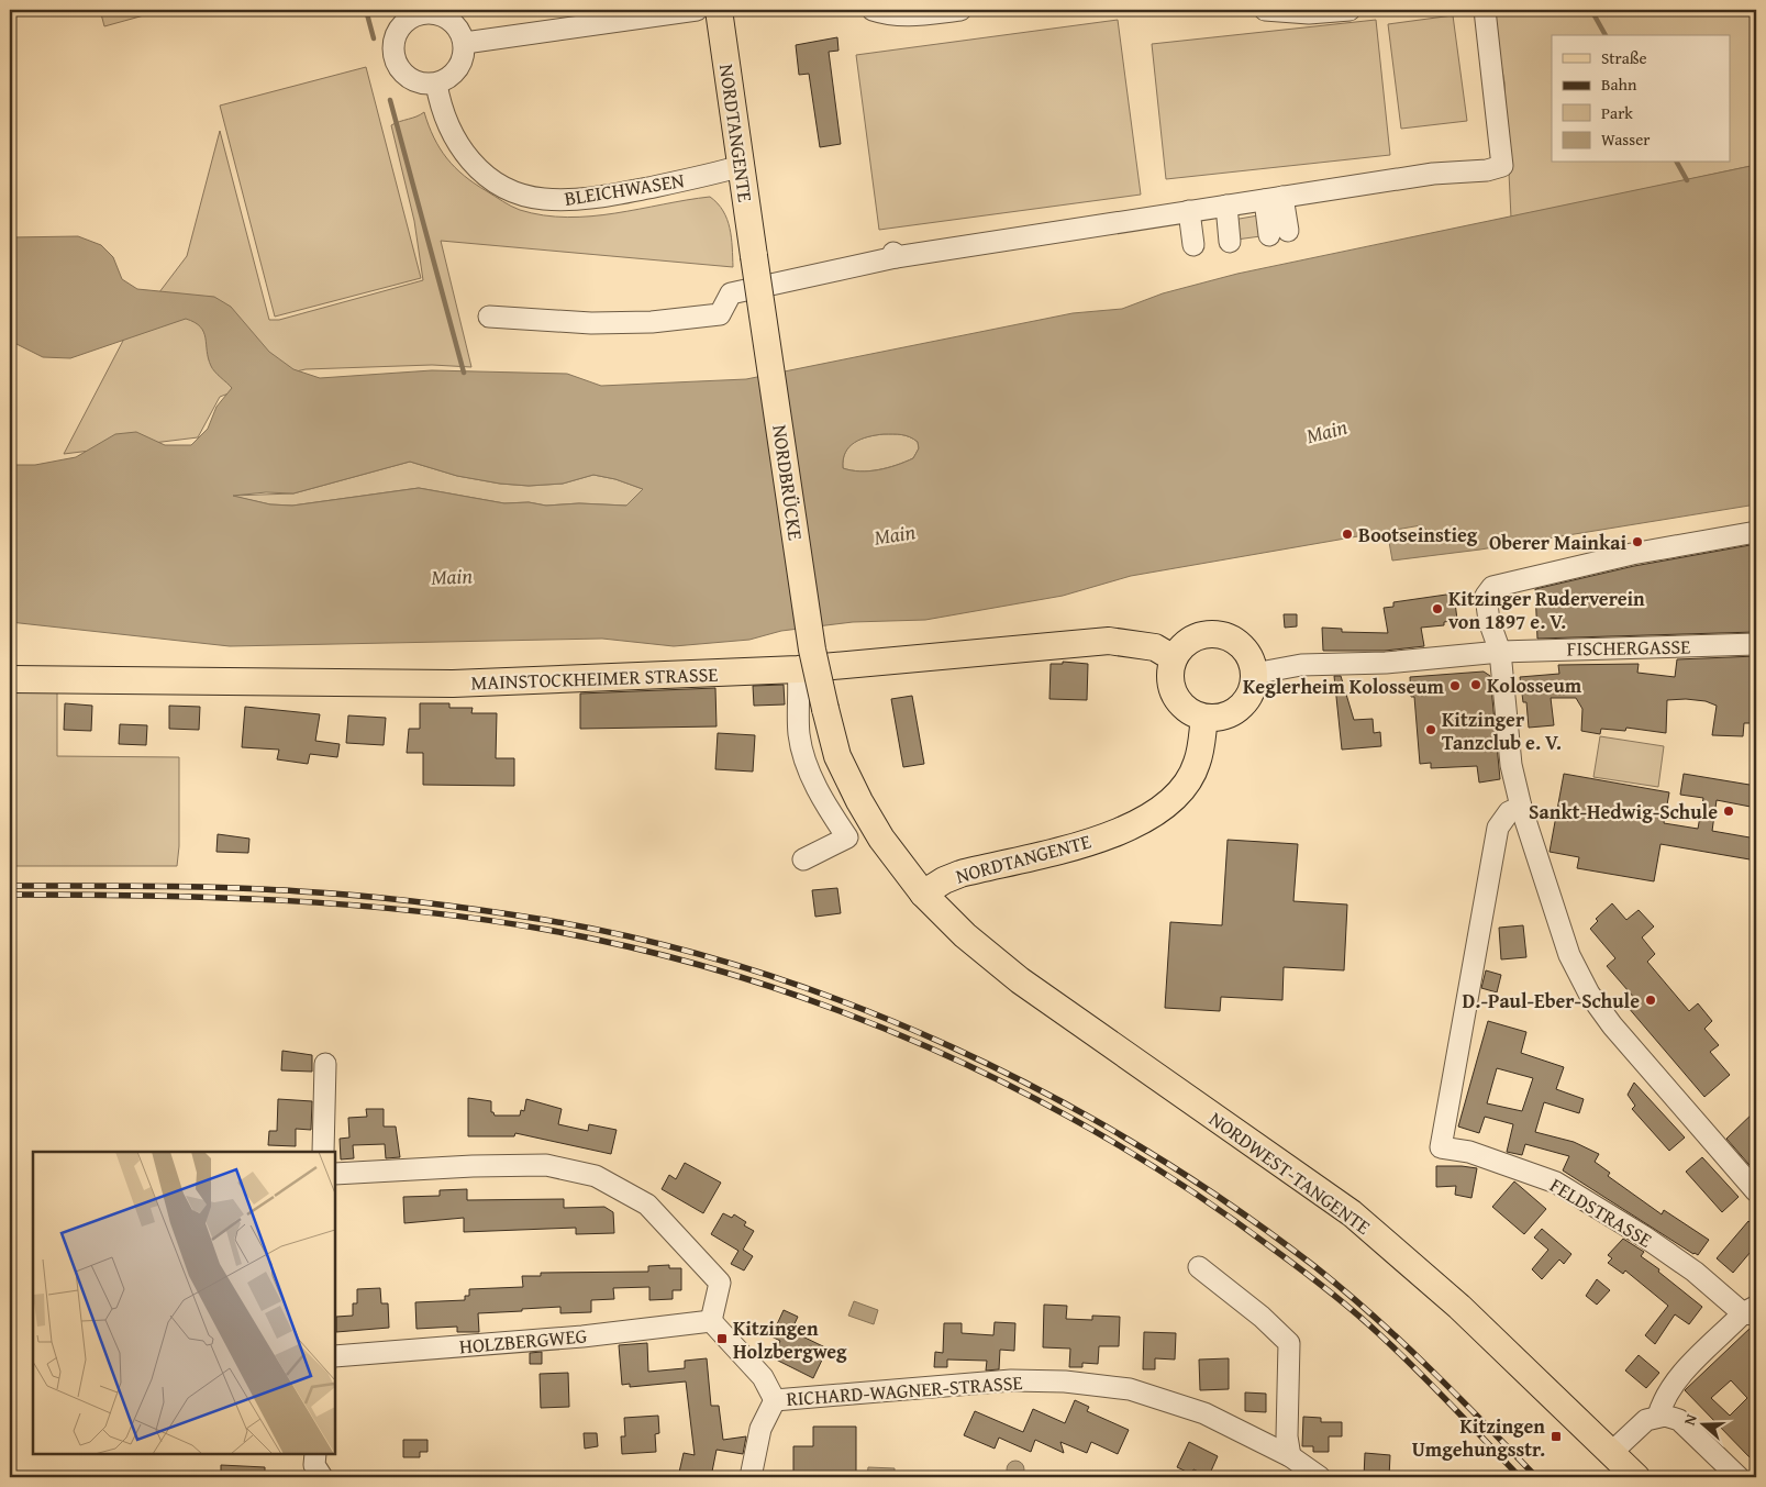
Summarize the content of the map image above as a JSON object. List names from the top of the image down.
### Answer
{
  "streets": {
    "main road": [
      "NORDTANGENTE",
      "NORDBRÜCKE",
      "MAINSTOCKHEIMER STRASSE",
      "NORDWEST-TANGENTE"
    ],
    "street": [
      "BLEICHWASEN",
      "FISCHERGASSE",
      "FELDSTRASSE",
      "HOLZBERGWEG",
      "RICHARD-WAGNER-STRASSE"
    ]
  },
  "crossings": [
    ["NORDTANGENTE", "BLEICHWASEN"],
    ["NORDTANGENTE", "NORDBRÜCKE"],
    ["NORDTANGENTE", "MAINSTOCKHEIMER STRASSE"],
    ["NORDTANGENTE", "NORDWEST-TANGENTE"],
    ["NORDBRÜCKE", "NORDWEST-TANGENTE"],
    ["HOLZBERGWEG", "RICHARD-WAGNER-STRASSE"]
  ],
  "water": ["Main"],
  "places": {
    "other": [
      "Bootseinstieg",
      "Oberer Mainkai",
      "Kitzinger Ruderverein von 1897 e. V.",
      "Kolosseum",
      "Keglerheim Kolosseum",
      "Kitzinger Tanzclub e. V.",
      "Sankt-Hedwig-Schule",
      "D.-Paul-Eber-Schule"
    ],
    "transit": ["Kitzingen Holzbergweg", "Kitzingen Umgehungsstr."]
  },
  "legend": [
    "Straße",
    "Bahn",
    "Park",
    "Wasser"
  ],
  "north": "left"
}
